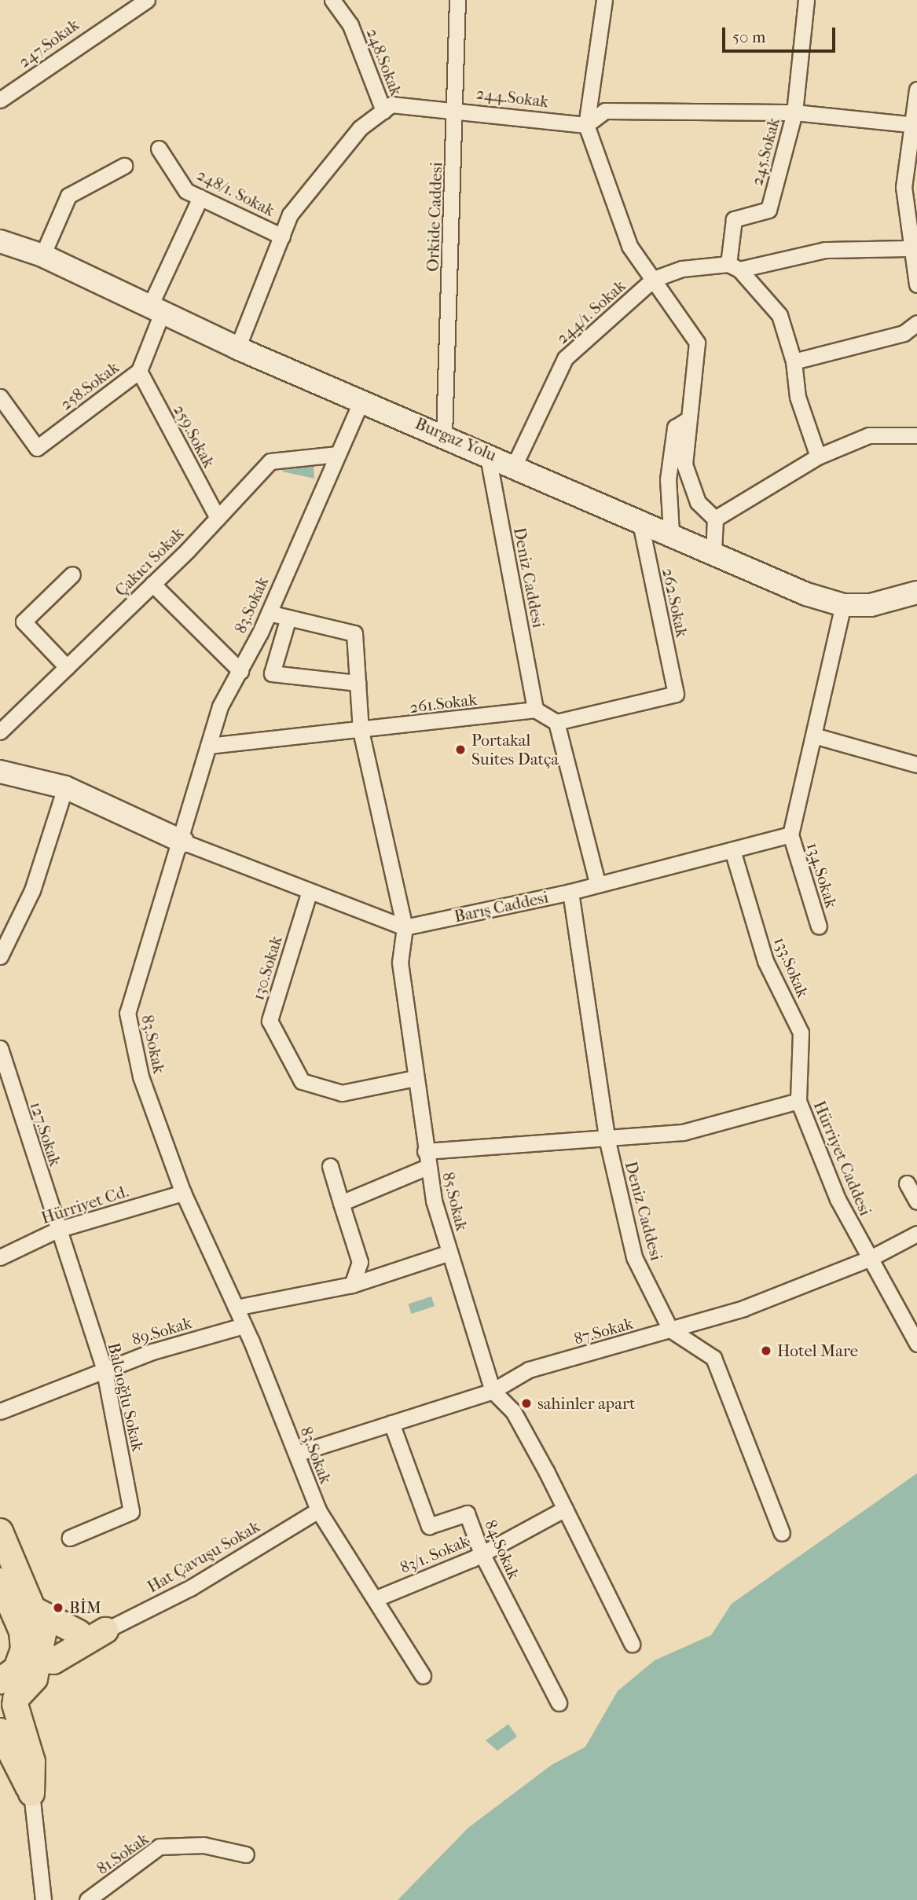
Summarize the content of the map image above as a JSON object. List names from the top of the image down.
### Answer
{
  "streets": {
    "street": [
      "247.Sokak",
      "248.Sokak",
      "244.Sokak",
      "245.Sokak",
      "248/1. Sokak",
      "Orkide Caddesi",
      "244/1. Sokak",
      "258.Sokak",
      "259.Sokak",
      "Burgaz Yolu",
      "Çakıcı Sokak",
      "Deniz Caddesi",
      "262.Sokak",
      "83.Sokak",
      "261.Sokak",
      "134.Sokak",
      "Barış Caddesi",
      "133.Sokak",
      "130.Sokak",
      "127.Sokak",
      "Hürriyet Caddesi",
      "85.Sokak",
      "Hürriyet Cd.",
      "89.Sokak",
      "87.Sokak",
      "Balcıoğlu Sokak",
      "84.Sokak",
      "83/1. Sokak",
      "Hat Çavuşu Sokak",
      "81.Sokak"
    ]
  },
  "crossings": [
    ["248.Sokak", "244.Sokak"],
    ["244.Sokak", "248/1. Sokak"],
    ["244.Sokak", "Orkide Caddesi"],
    ["244.Sokak", "Burgaz Yolu"],
    ["248/1. Sokak", "258.Sokak"],
    ["Orkide Caddesi", "Burgaz Yolu"],
    ["244/1. Sokak", "Burgaz Yolu"],
    ["258.Sokak", "259.Sokak"],
    ["258.Sokak", "Burgaz Yolu"],
    ["259.Sokak", "Çakıcı Sokak"],
    ["Burgaz Yolu", "Deniz Caddesi"],
    ["Burgaz Yolu", "262.Sokak"],
    ["Burgaz Yolu", "83.Sokak"],
    ["Çakıcı Sokak", "83.Sokak"],
    ["Deniz Caddesi", "261.Sokak"],
    ["Deniz Caddesi", "Barış Caddesi"],
    ["Deniz Caddesi", "Hürriyet Caddesi"],
    ["Deniz Caddesi", "87.Sokak"],
    ["83.Sokak", "261.Sokak"],
    ["83.Sokak", "Hürriyet Cd."],
    ["83.Sokak", "89.Sokak"],
    ["83.Sokak", "87.Sokak"],
    ["83.Sokak", "83/1. Sokak"],
    ["83.Sokak", "Hat Çavuşu Sokak"],
    ["261.Sokak", "85.Sokak"],
    ["134.Sokak", "Barış Caddesi"],
    ["Barış Caddesi", "133.Sokak"],
    ["Barış Caddesi", "85.Sokak"],
    ["133.Sokak", "Hürriyet Caddesi"],
    ["130.Sokak", "85.Sokak"],
    ["127.Sokak", "Hürriyet Cd."],
    ["127.Sokak", "Balcıoğlu Sokak"],
    ["Hürriyet Caddesi", "85.Sokak"],
    ["Hürriyet Caddesi", "87.Sokak"],
    ["85.Sokak", "87.Sokak"],
    ["85.Sokak", "83/1. Sokak"],
    ["Hürriyet Cd.", "Balcıoğlu Sokak"],
    ["89.Sokak", "Balcıoğlu Sokak"],
    ["87.Sokak", "84.Sokak"],
    ["84.Sokak", "83/1. Sokak"]
  ],
  "places": [
    "Portakal Suites Datça",
    "Hotel Mare",
    "sahinler apart",
    "BİM"
  ],
  "scale_bar": "50 m"
}
